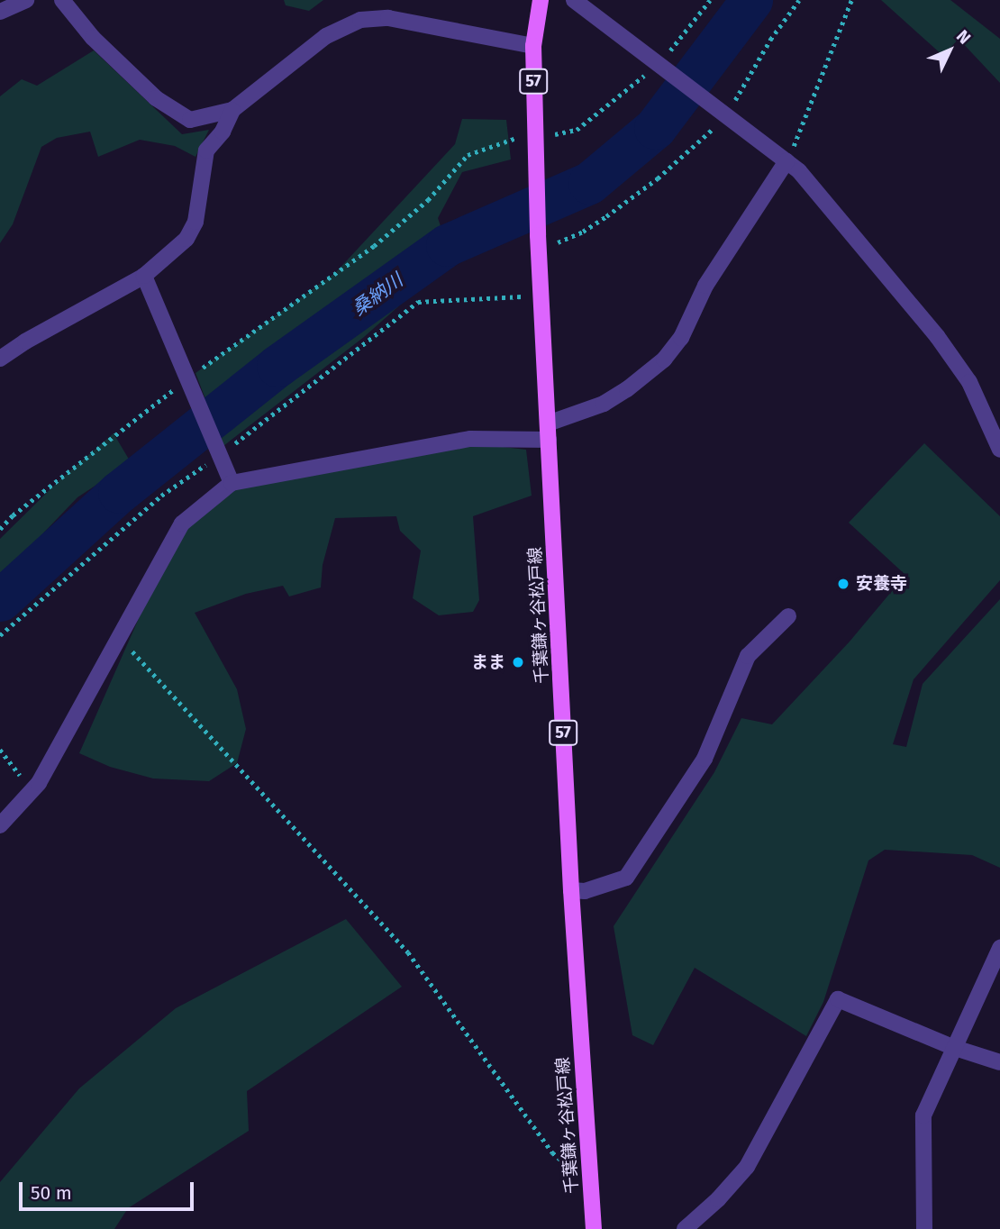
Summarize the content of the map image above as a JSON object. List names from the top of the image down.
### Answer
{
  "streets": {
    "main road": ["57", "千葉鎌ヶ谷松戸線"]
  },
  "water": ["桑納川"],
  "places": ["安養寺", "まま"],
  "scale_bar": "50 m",
  "north": "top right"
}
